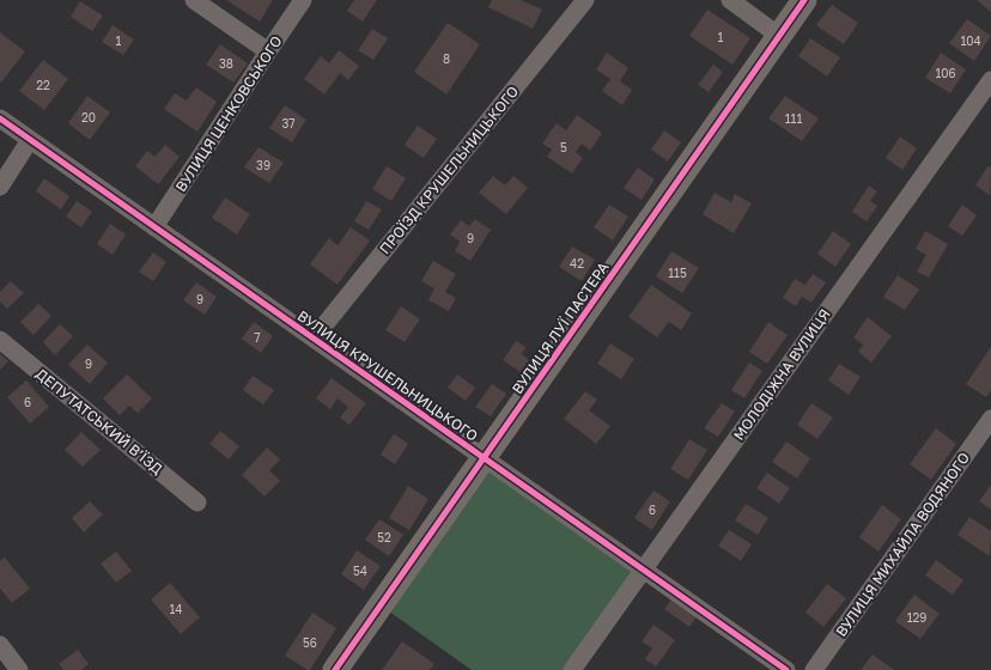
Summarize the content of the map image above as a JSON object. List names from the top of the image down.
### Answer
{
  "streets": {
    "street": [
      "ВУЛИЦЯ ЦЕНКОВСЬКОГО",
      "ПРОЇЗД КРУШЕЛЬНИЦЬКОГО",
      "ВУЛИЦЯ ЛУЇ ПАСТЕРА",
      "МОЛОДІЖНА ВУЛИЦЯ",
      "ВУЛИЦЯ КРУШЕЛЬНИЦЬКОГО",
      "ДЕПУТАТСЬКИЙ В’ЇЗД",
      "ВУЛИЦЯ МИХАЙЛА ВОДЯНОГО"
    ]
  },
  "crossings": [
    ["ВУЛИЦЯ ЦЕНКОВСЬКОГО", "ВУЛИЦЯ КРУШЕЛЬНИЦЬКОГО"],
    ["ПРОЇЗД КРУШЕЛЬНИЦЬКОГО", "ВУЛИЦЯ КРУШЕЛЬНИЦЬКОГО"],
    ["ВУЛИЦЯ ЛУЇ ПАСТЕРА", "ВУЛИЦЯ КРУШЕЛЬНИЦЬКОГО"],
    ["МОЛОДІЖНА ВУЛИЦЯ", "ВУЛИЦЯ КРУШЕЛЬНИЦЬКОГО"]
  ],
  "house_numbers": [
    "1",
    "1",
    "104",
    "8",
    "38",
    "106",
    "22",
    "20",
    "111",
    "37",
    "5",
    "39",
    "9",
    "42",
    "115",
    "9",
    "7",
    "9",
    "6",
    "6",
    "52",
    "54",
    "14",
    "129",
    "56"
  ]
}
